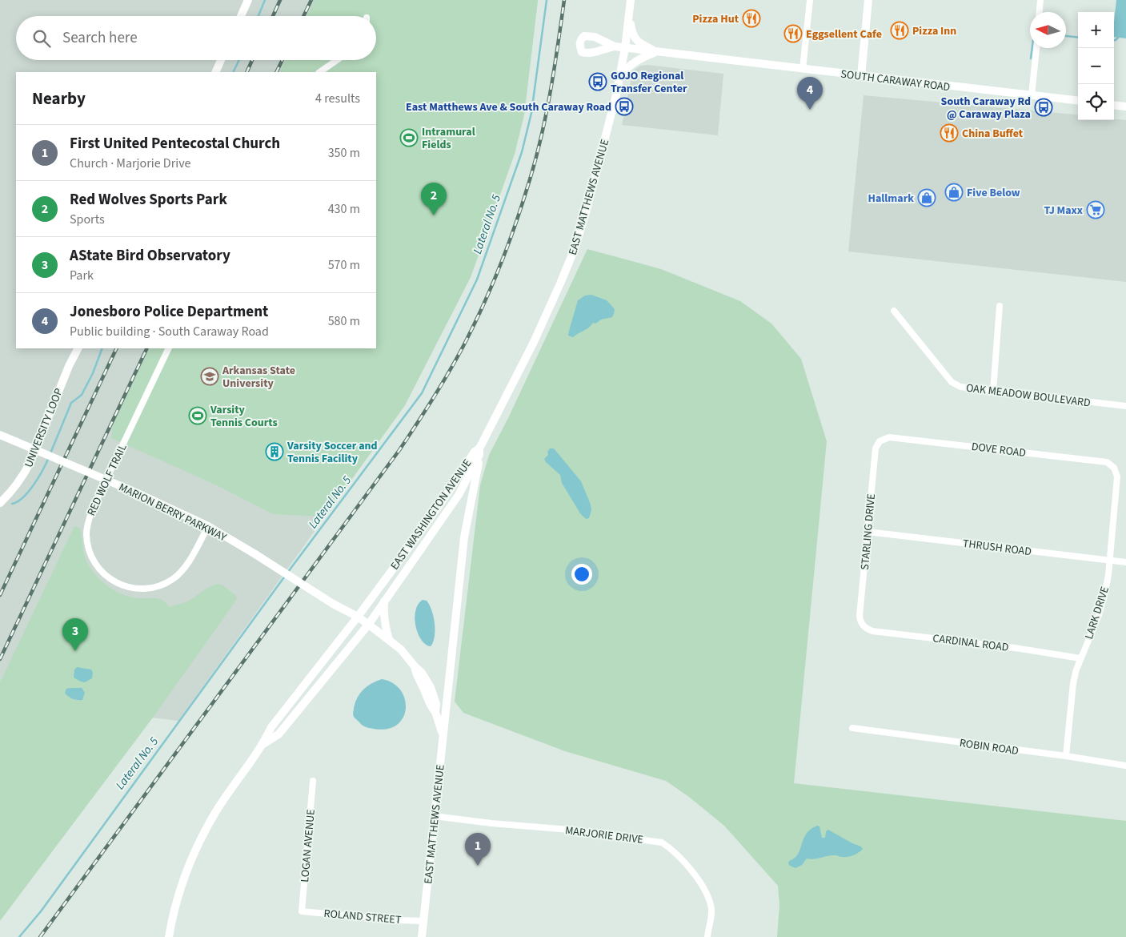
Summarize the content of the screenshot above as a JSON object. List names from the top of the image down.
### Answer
{
  "streets": {
    "street": [
      "SOUTH CARAWAY ROAD",
      "EAST MATTHEWS AVENUE",
      "OAK MEADOW BOULEVARD",
      "UNIVERSITY LOOP",
      "DOVE ROAD",
      "RED WOLF TRAIL",
      "MARION BERRY PARKWAY",
      "EAST WASHINGTON AVENUE",
      "STARLING DRIVE",
      "THRUSH ROAD",
      "LARK DRIVE",
      "CARDINAL ROAD",
      "ROBIN ROAD",
      "MARJORIE DRIVE",
      "LOGAN AVENUE",
      "ROLAND STREET"
    ]
  },
  "crossings": [
    ["SOUTH CARAWAY ROAD", "EAST MATTHEWS AVENUE"],
    ["EAST MATTHEWS AVENUE", "MARION BERRY PARKWAY"],
    ["EAST MATTHEWS AVENUE", "EAST WASHINGTON AVENUE"],
    ["EAST MATTHEWS AVENUE", "MARJORIE DRIVE"],
    ["EAST MATTHEWS AVENUE", "ROLAND STREET"],
    ["DOVE ROAD", "STARLING DRIVE"],
    ["DOVE ROAD", "LARK DRIVE"],
    ["RED WOLF TRAIL", "MARION BERRY PARKWAY"],
    ["MARION BERRY PARKWAY", "EAST WASHINGTON AVENUE"],
    ["STARLING DRIVE", "THRUSH ROAD"],
    ["STARLING DRIVE", "CARDINAL ROAD"],
    ["THRUSH ROAD", "LARK DRIVE"],
    ["LARK DRIVE", "CARDINAL ROAD"],
    ["LARK DRIVE", "ROBIN ROAD"],
    ["LOGAN AVENUE", "ROLAND STREET"]
  ],
  "water": ["Lateral No. 5"],
  "places": {
    "restaurant": [
      "Pizza Hut",
      "Pizza Inn",
      "Eggsellent Cafe",
      "China Buffet"
    ],
    "bus stop": ["GOJO Regional Transfer Center", "East Matthews Ave & South Caraway Road", "South Caraway Rd @ Caraway Plaza"],
    "sports": ["Intramural Fields", "Varsity Tennis Courts"],
    "shop": ["Five Below", "Hallmark"],
    "supermarket": ["TJ Maxx"],
    "school or university": ["Arkansas State University"],
    "building": ["Varsity Soccer and Tennis Facility"]
  },
  "north": "left",
  "page": {
    "map_buttons": ["+", "−"],
    "search": "Search here",
    "heading": ["Nearby", "4 results"],
    "pins": [
      "4",
      "2",
      "3",
      "1"
    ],
    "list": [
      {
        "mark": "1",
        "name": "First United Pentecostal Church",
        "note": "Church · Marjorie Drive",
        "value": "350 m"
      },
      {
        "mark": "2",
        "name": "Red Wolves Sports Park",
        "note": "Sports",
        "value": "430 m"
      },
      {
        "mark": "3",
        "name": "AState Bird Observatory",
        "note": "Park",
        "value": "570 m"
      },
      {
        "mark": "4",
        "name": "Jonesboro Police Department",
        "note": "Public building · South Caraway Road",
        "value": "580 m"
      }
    ]
  }
}
